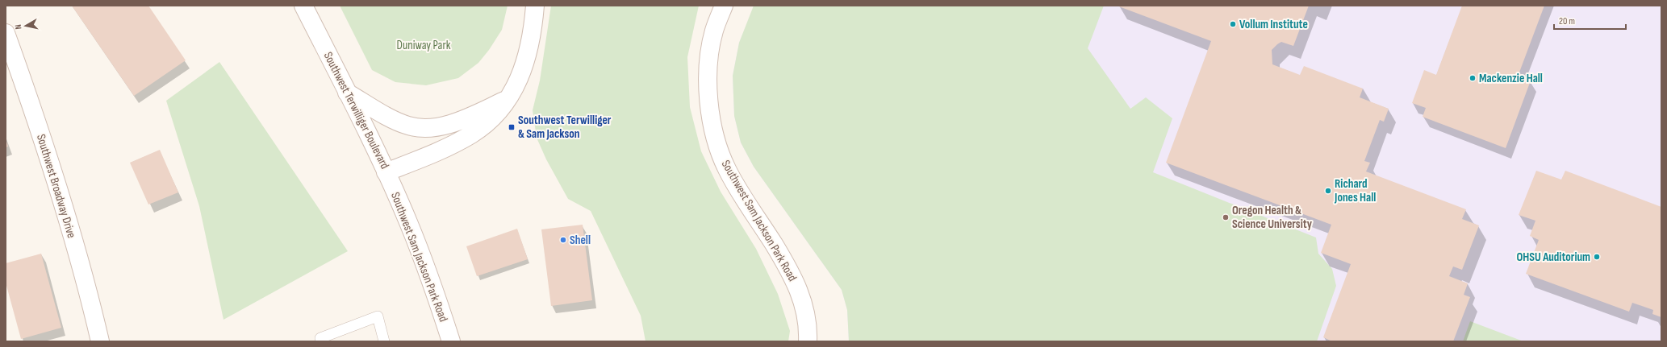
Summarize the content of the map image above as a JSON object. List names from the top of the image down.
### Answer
{
  "streets": {
    "street": ["Southwest Terwilliger Boulevard", "Southwest Broadway Drive", "Southwest Sam Jackson Park Road"]
  },
  "crossings": [
    ["Southwest Terwilliger Boulevard", "Southwest Sam Jackson Park Road"]
  ],
  "parks": ["Duniway Park"],
  "places": {
    "other": [
      "Vollum Institute",
      "Mackenzie Hall",
      "Richard Jones Hall",
      "Oregon Health & Science University",
      "Shell",
      "OHSU Auditorium"
    ],
    "transit": ["Southwest Terwilliger & Sam Jackson"]
  },
  "scale_bar": "20 m",
  "north": "left"
}
